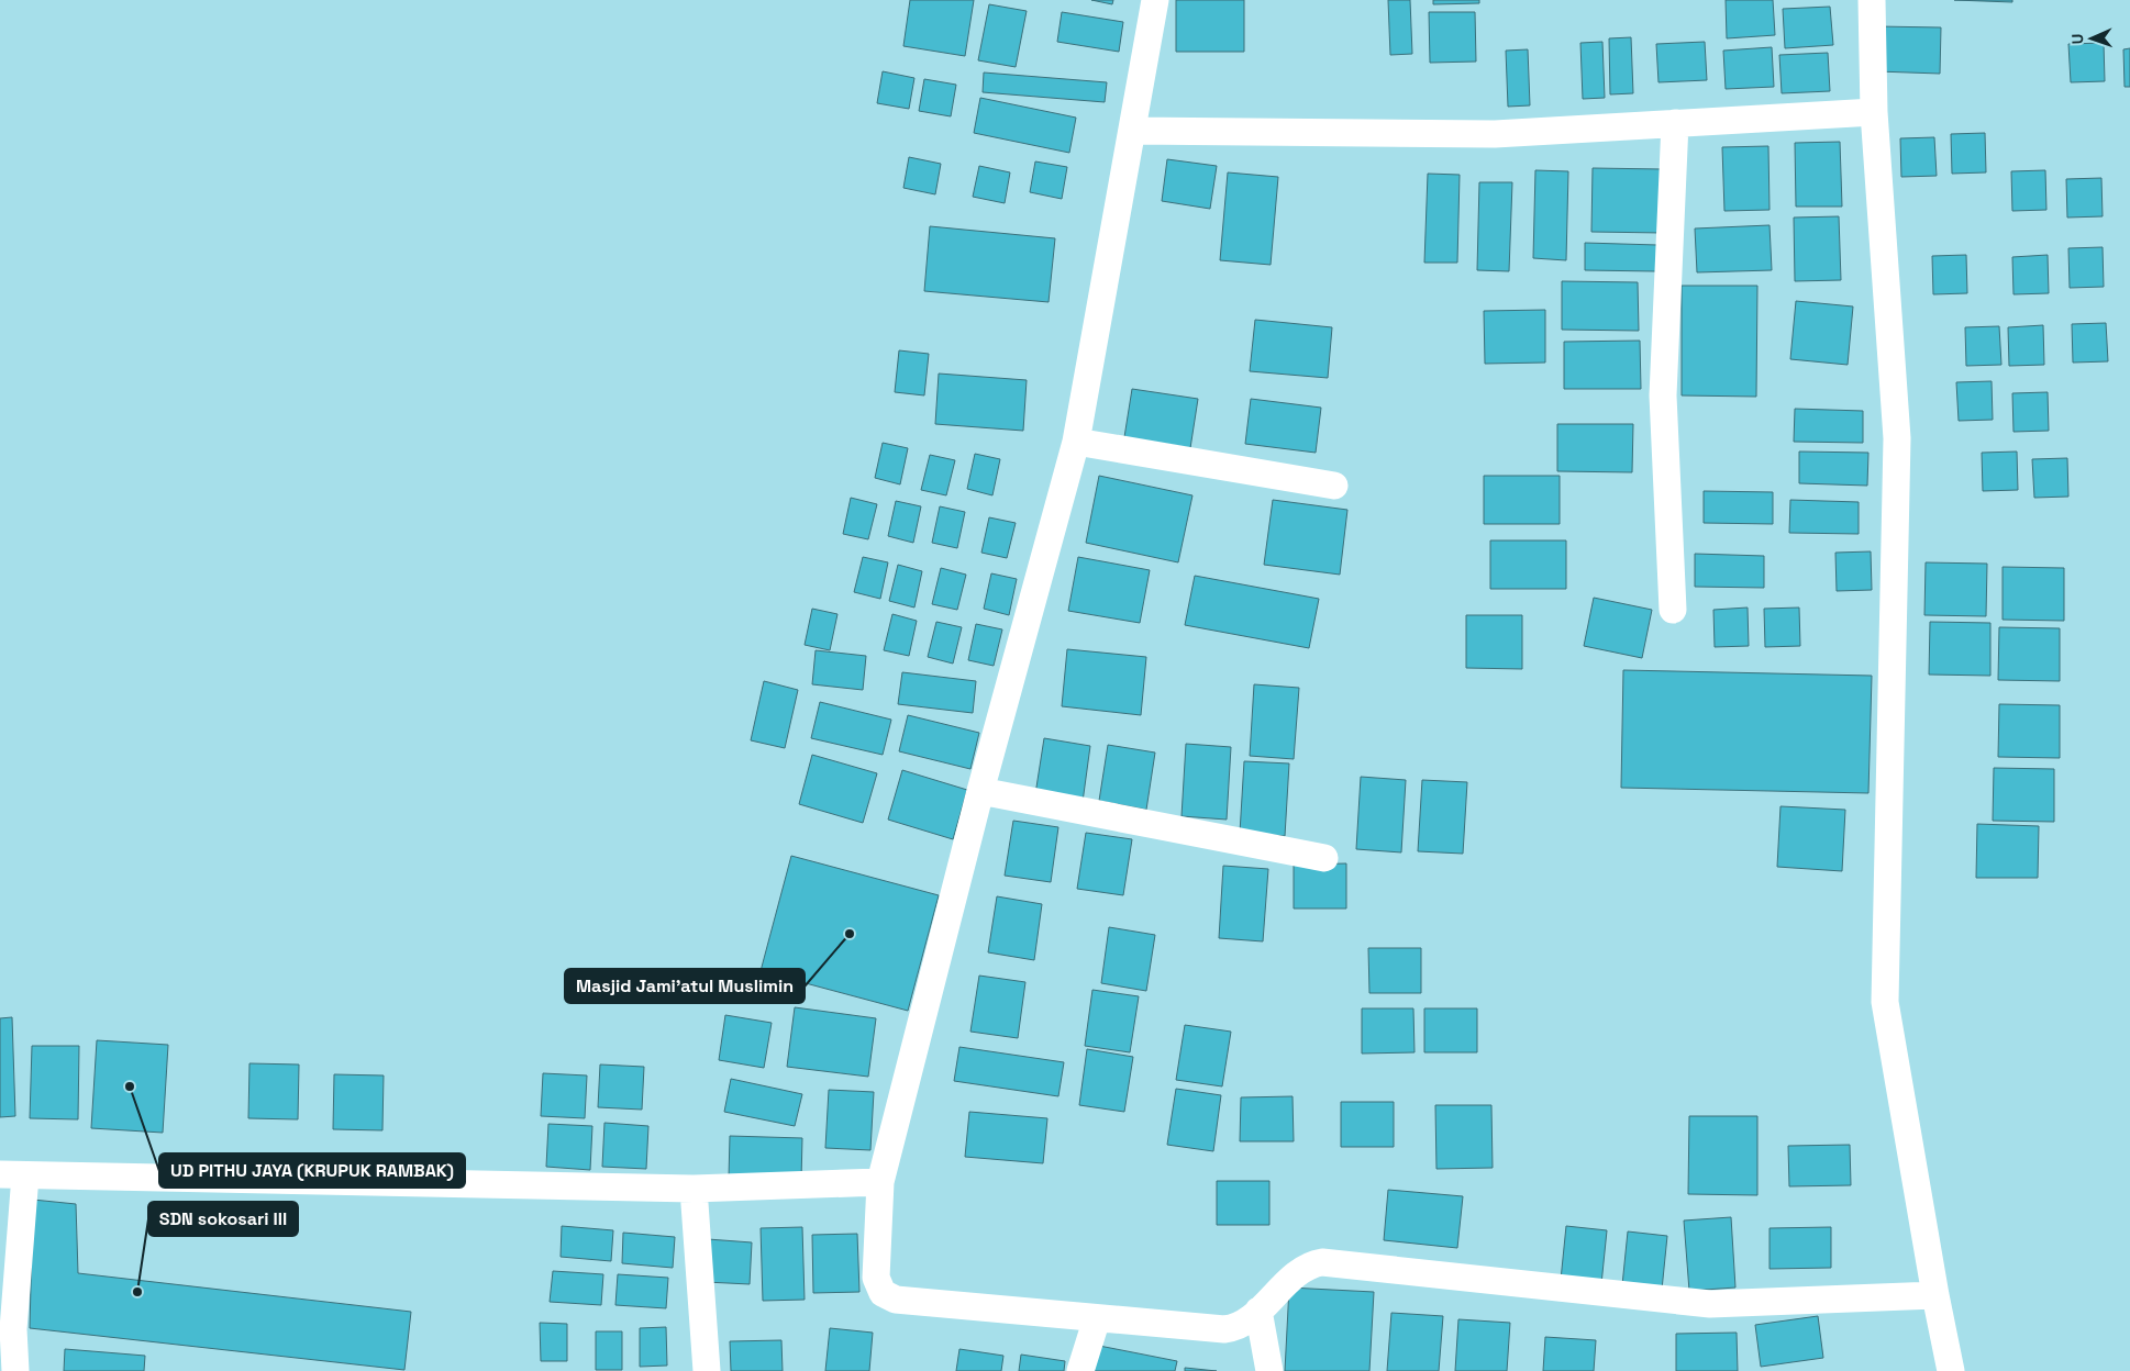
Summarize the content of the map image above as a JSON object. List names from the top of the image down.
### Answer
{
  "places": ["Masjid Jami'atul Muslimin", "UD PITHU JAYA (KRUPUK RAMBAK)", "SDN sokosari III"],
  "north": "left"
}
